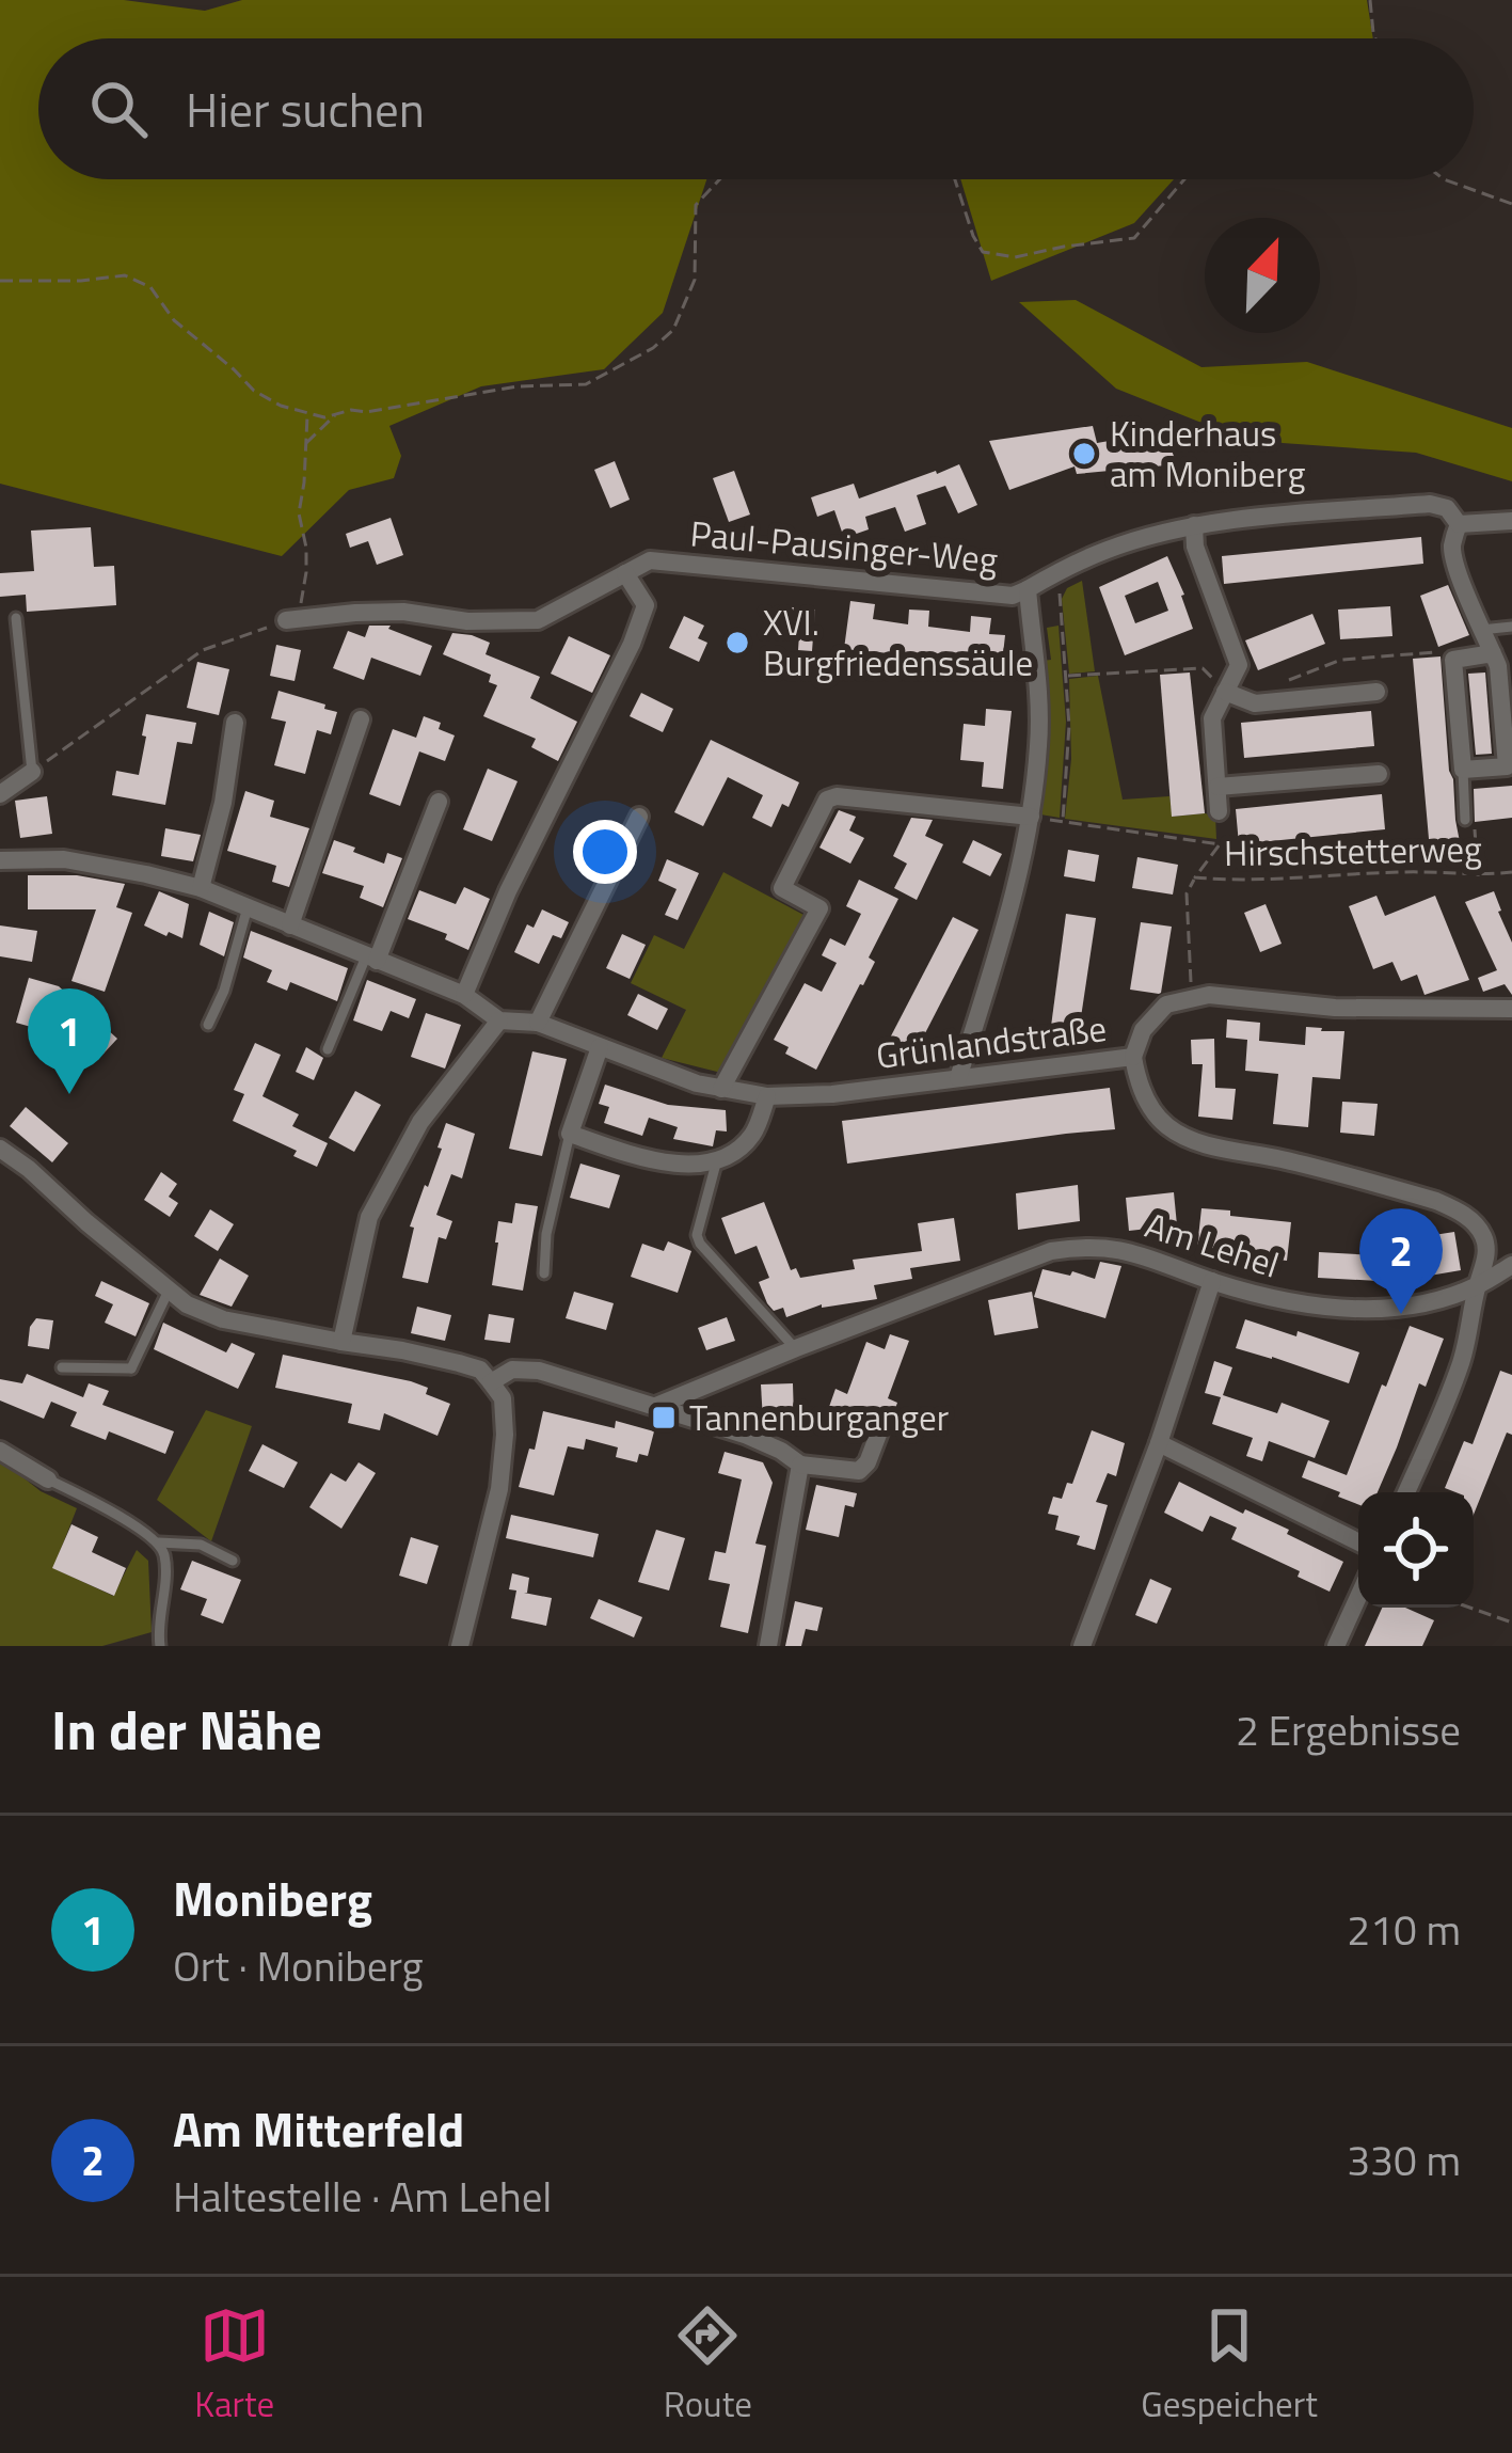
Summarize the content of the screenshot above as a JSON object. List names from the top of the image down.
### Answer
{
  "streets": {
    "street": ["Paul-Pausinger-Weg", "Grünlandstraße", "Am Lehel"],
    "path": ["Hirschstetterweg"]
  },
  "places": {
    "other": ["Kinderhaus am Moniberg", "XVI. Burgfriedenssäule"],
    "transit": ["Tannenburganger"]
  },
  "north": "top right",
  "page": {
    "search": "Hier suchen",
    "pins": ["1", "2"],
    "heading": ["In der Nähe", "2 Ergebnisse"],
    "list": [
      {
        "mark": "1",
        "name": "Moniberg",
        "note": "Ort · Moniberg",
        "value": "210 m"
      },
      {
        "mark": "2",
        "name": "Am Mitterfeld",
        "note": "Haltestelle · Am Lehel",
        "value": "330 m"
      }
    ],
    "nav": ["Karte", "Route", "Gespeichert"]
  }
}
